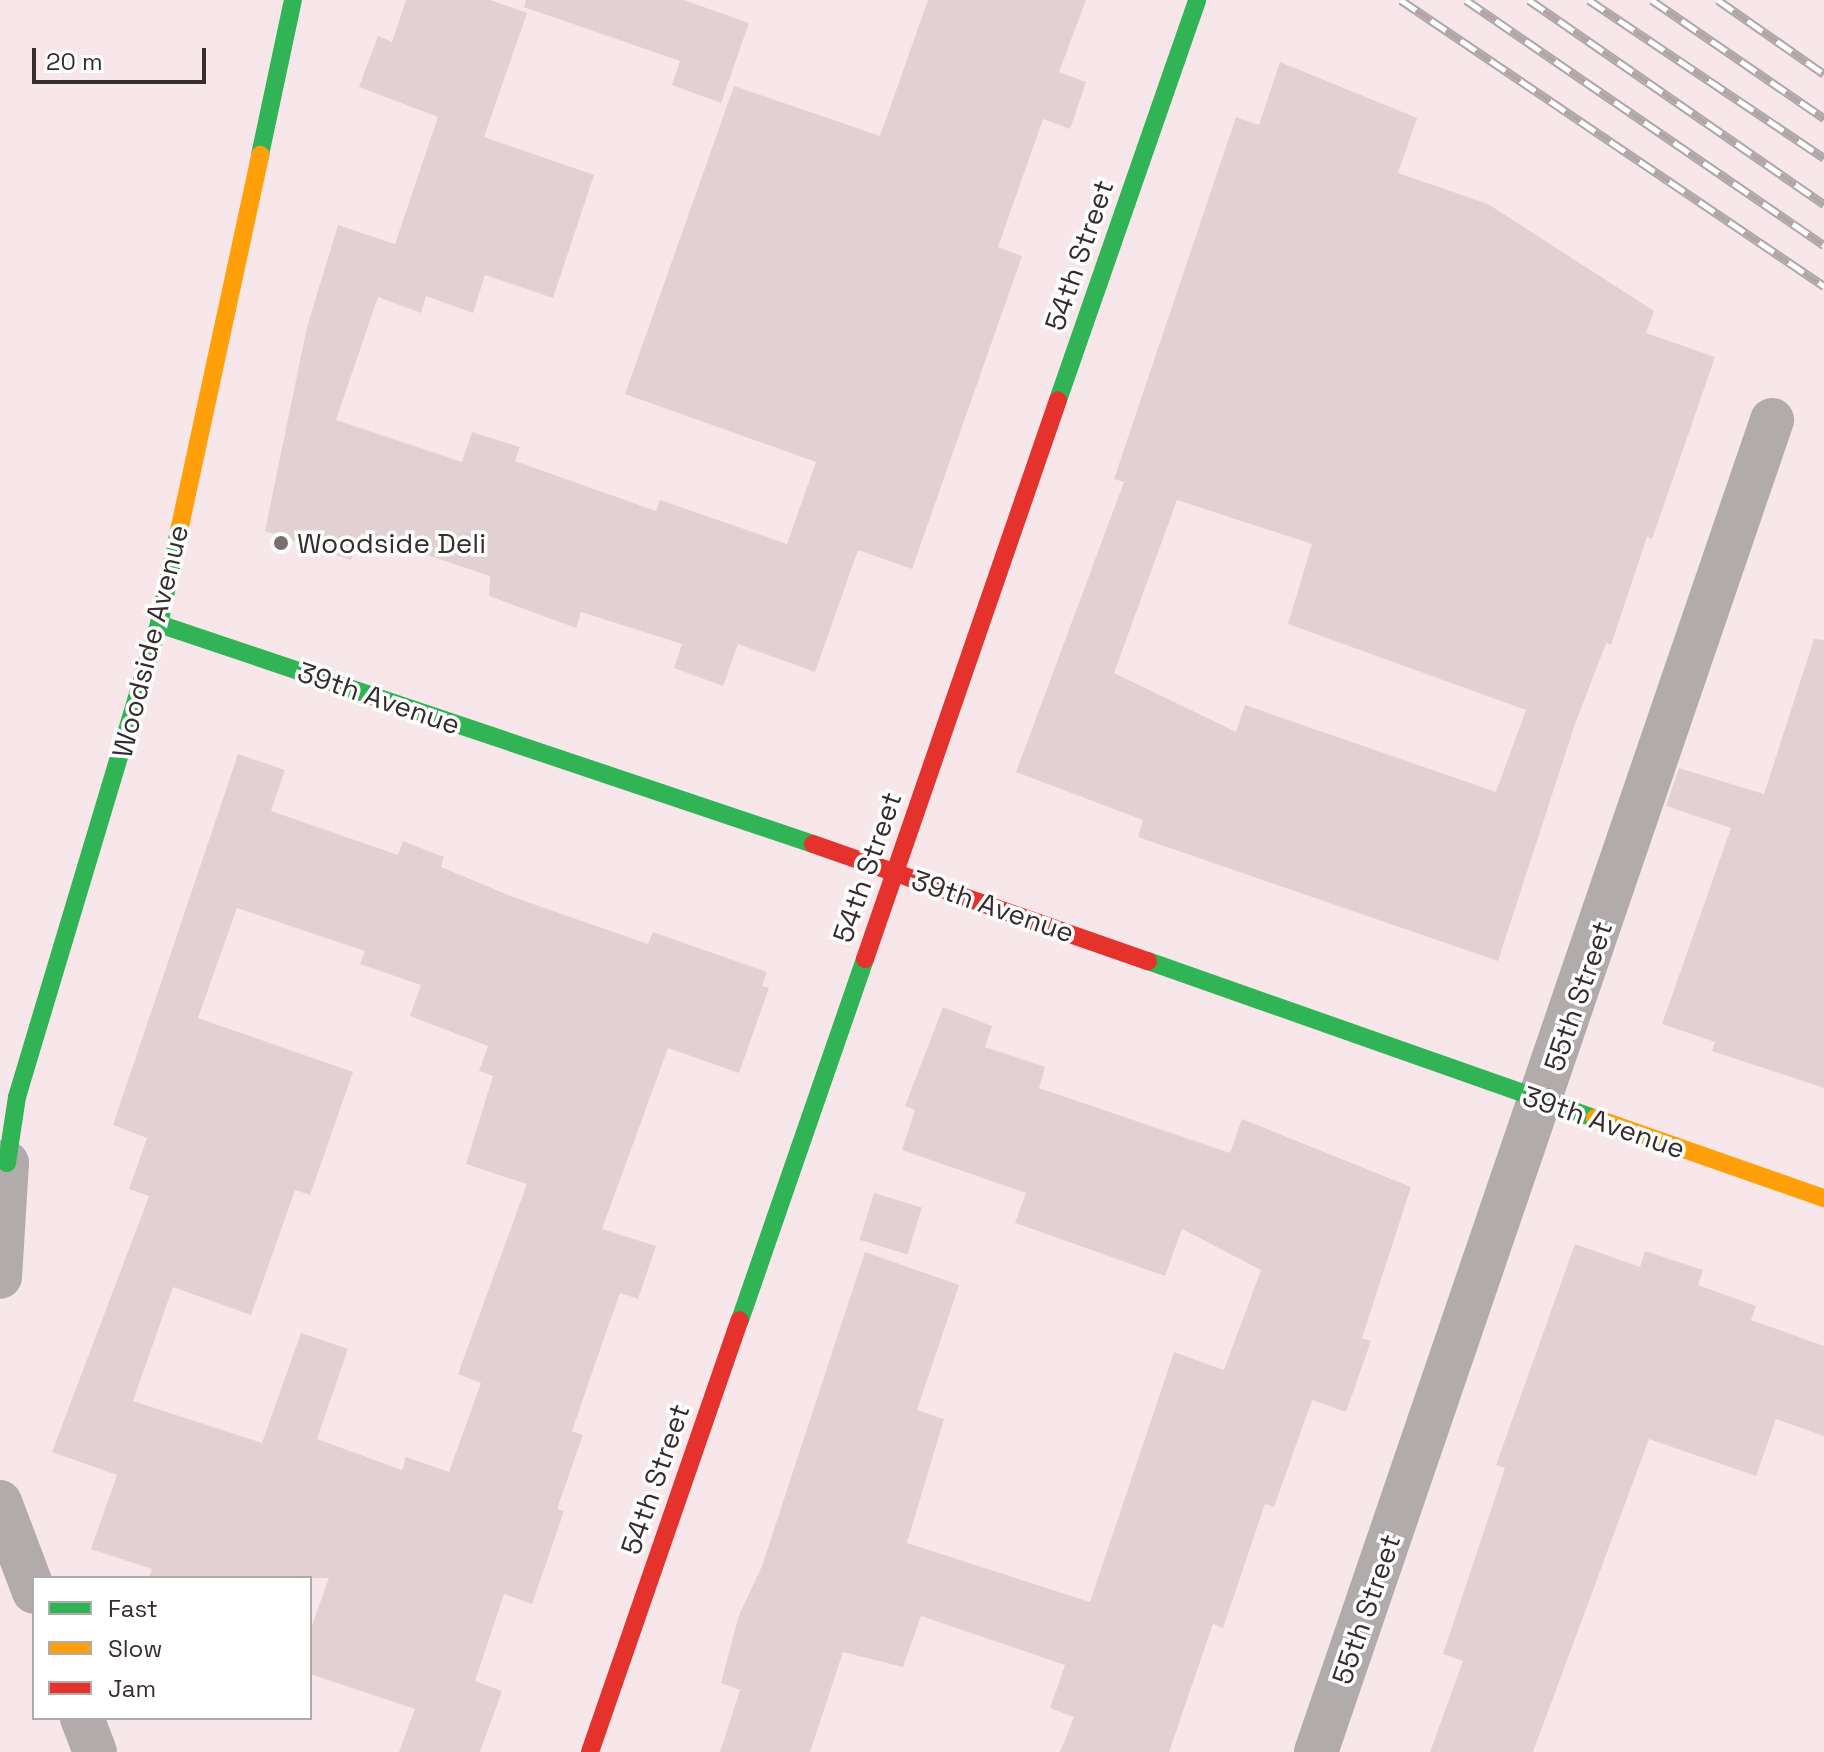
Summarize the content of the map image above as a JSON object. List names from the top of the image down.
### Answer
{
  "streets": {
    "street": [
      "54th Street",
      "Woodside Avenue",
      "39th Avenue",
      "55th Street"
    ]
  },
  "crossings": [
    ["54th Street", "39th Avenue"],
    ["Woodside Avenue", "39th Avenue"],
    ["39th Avenue", "55th Street"]
  ],
  "places": ["Woodside Deli"],
  "legend": ["Fast", "Slow", "Jam"],
  "scale_bar": "20 m"
}
